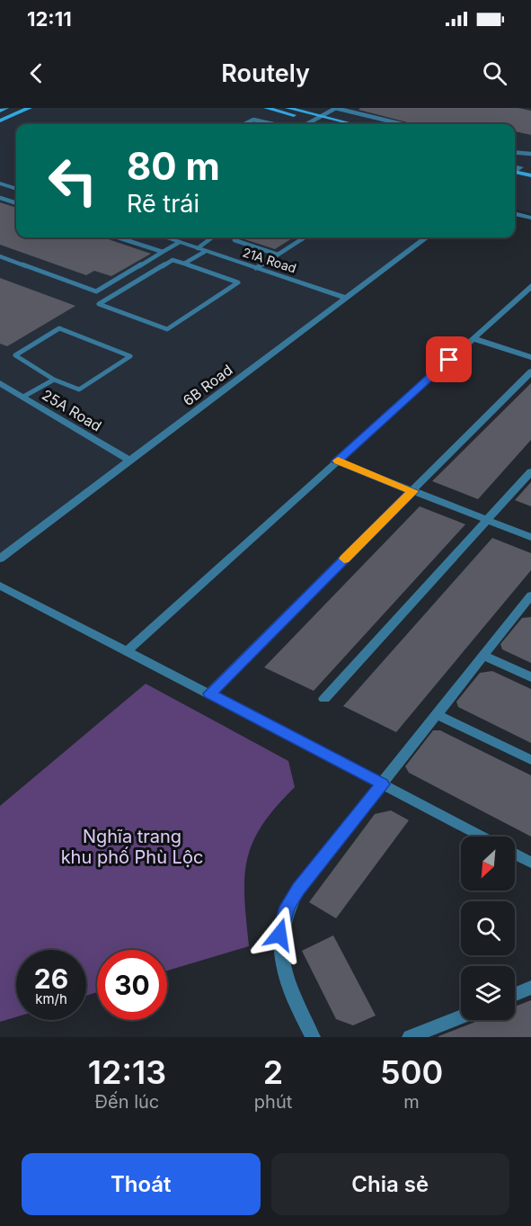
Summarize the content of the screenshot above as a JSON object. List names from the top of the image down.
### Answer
{
  "streets": {
    "street": ["21A Road", "6B Road", "25A Road"]
  },
  "crossings": [
    ["21A Road", "6B Road"],
    ["6B Road", "25A Road"]
  ],
  "parks": ["Nghĩa trang khu phố Phù Lộc"],
  "north": "bottom left",
  "page": {
    "status": "12:11",
    "header": "Routely",
    "turn": ["80 m", "Rẽ trái"],
    "speed": "26 km/h",
    "limit": "30",
    "eta": [
      "12:13",
      "Đến lúc",
      "2",
      "phút",
      "500",
      "m"
    ],
    "buttons": ["Thoát", "Chia sẻ"]
  }
}
